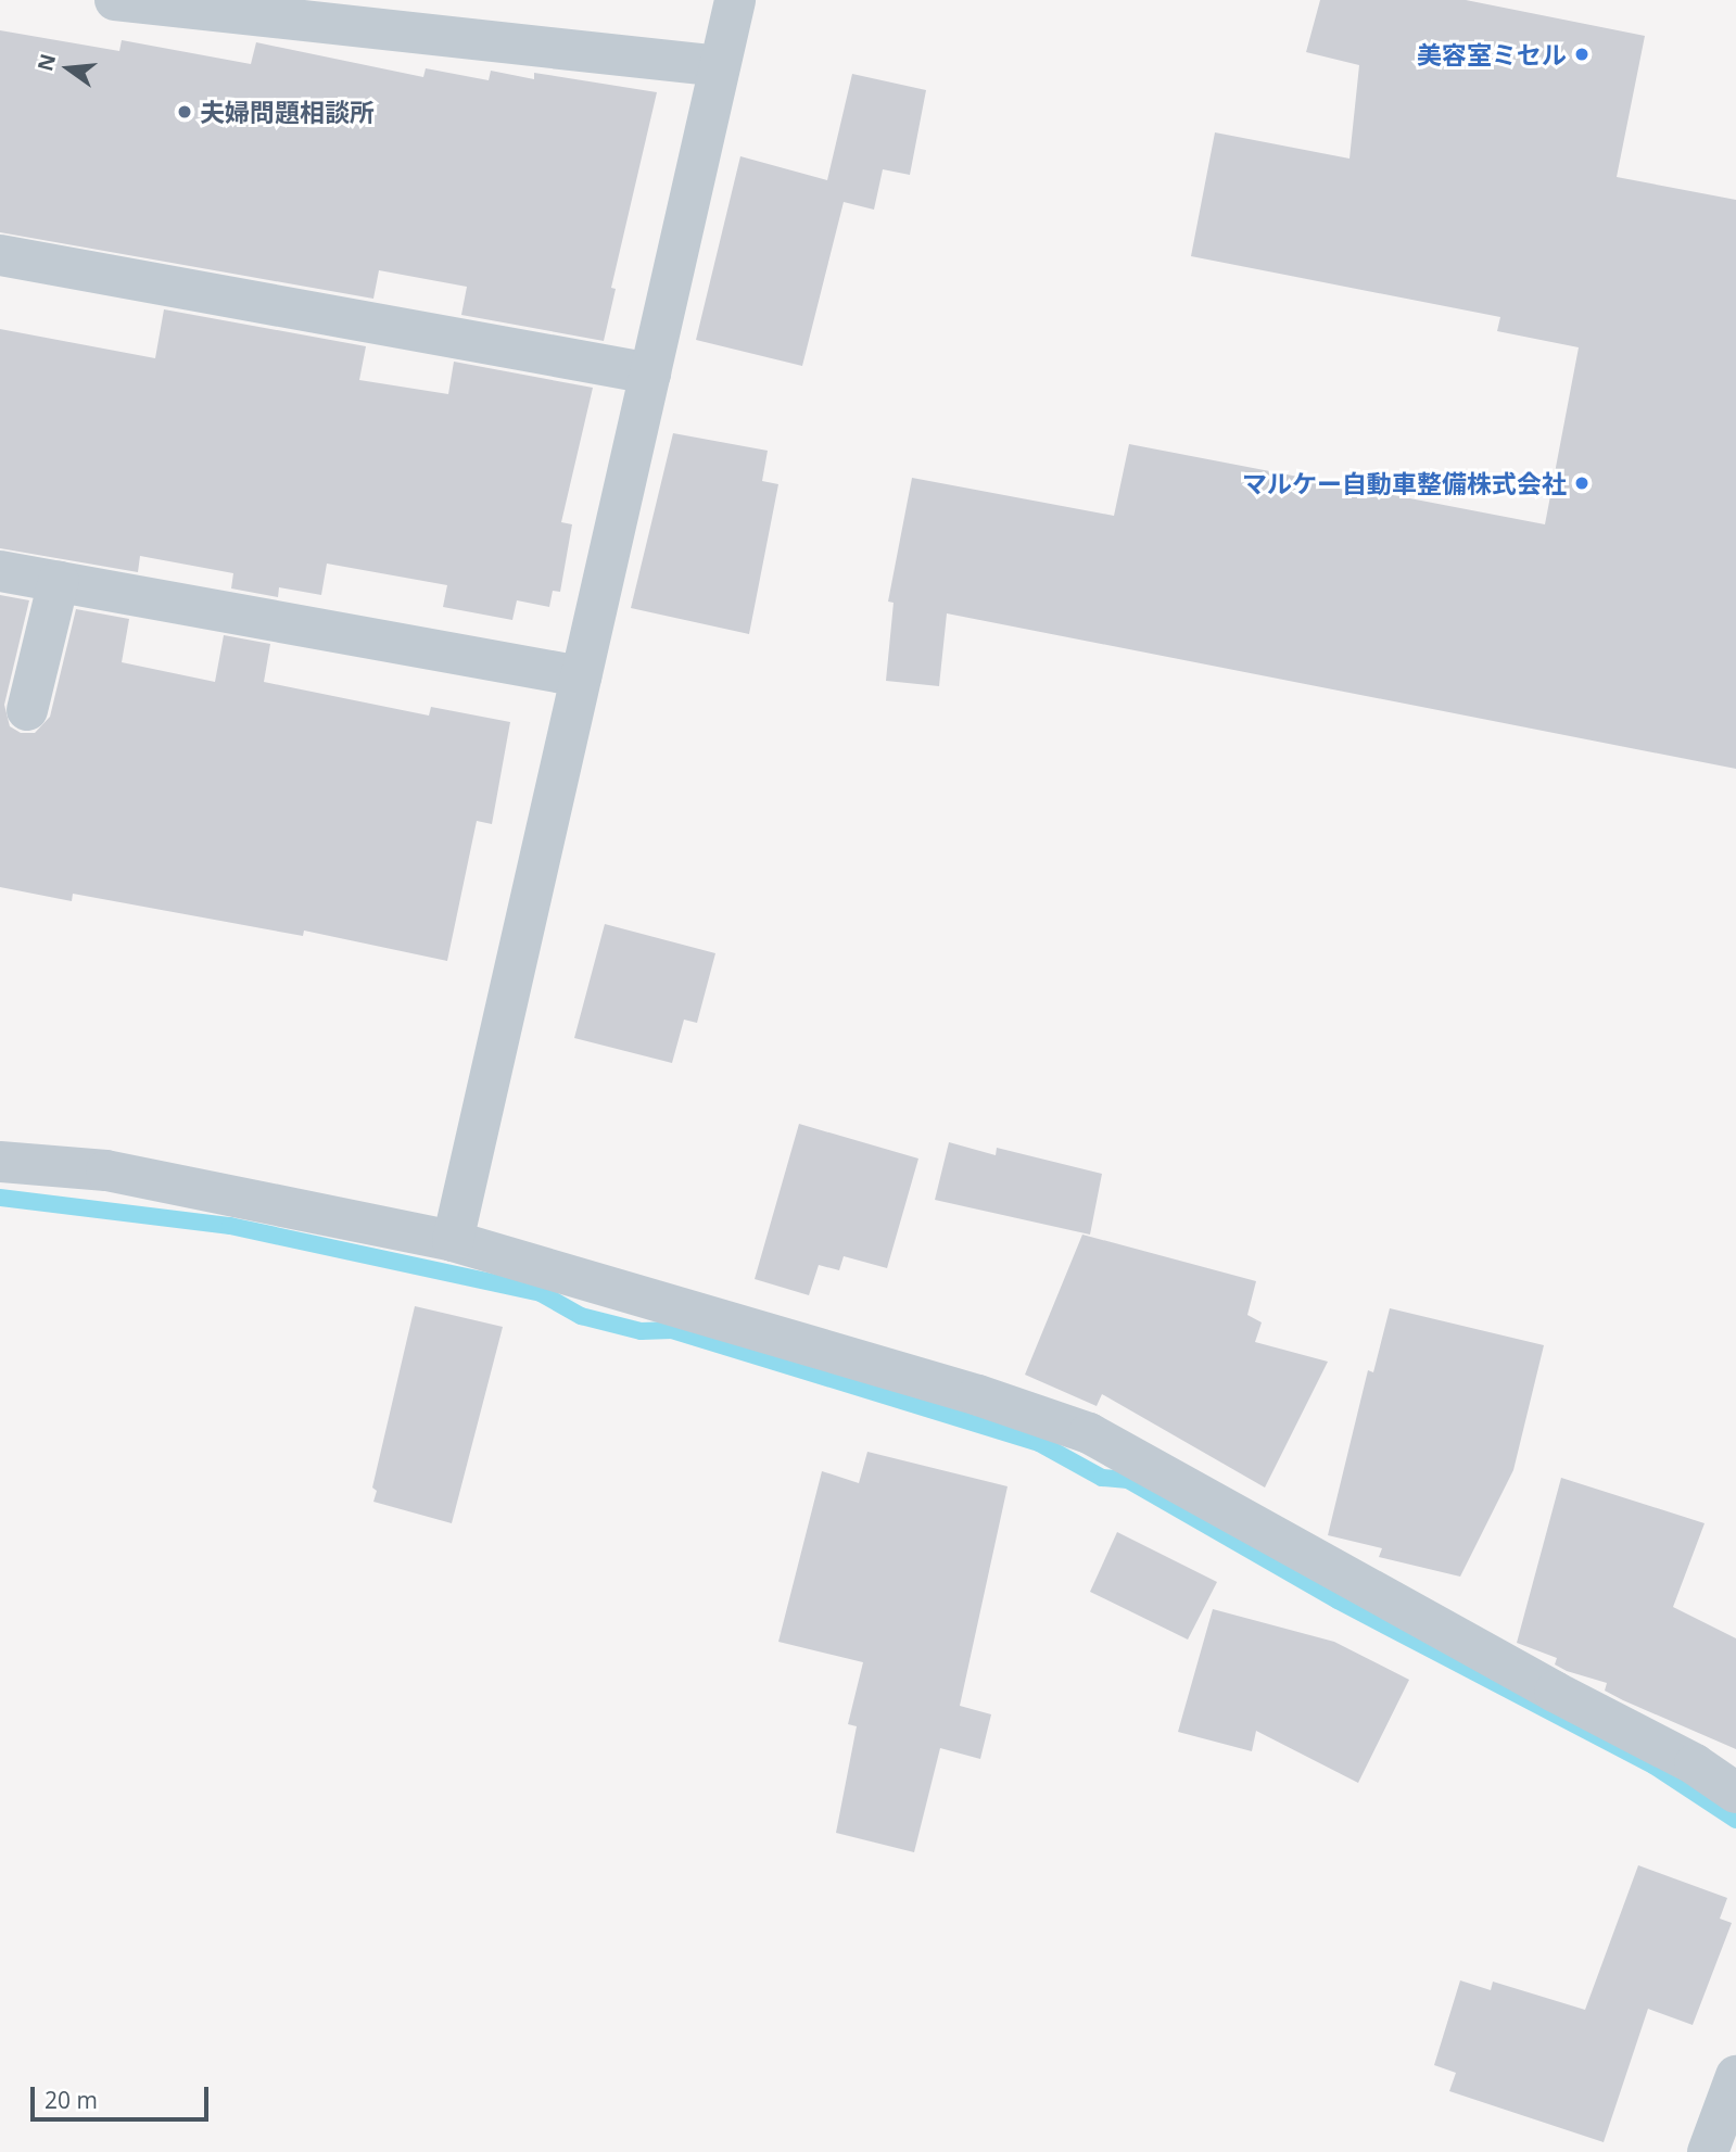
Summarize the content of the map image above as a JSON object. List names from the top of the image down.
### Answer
{
  "places": ["美容室ミセル", "夫婦問題相談所", "マルケー自動車整備株式会社"],
  "scale_bar": "20 m",
  "north": "left"
}
